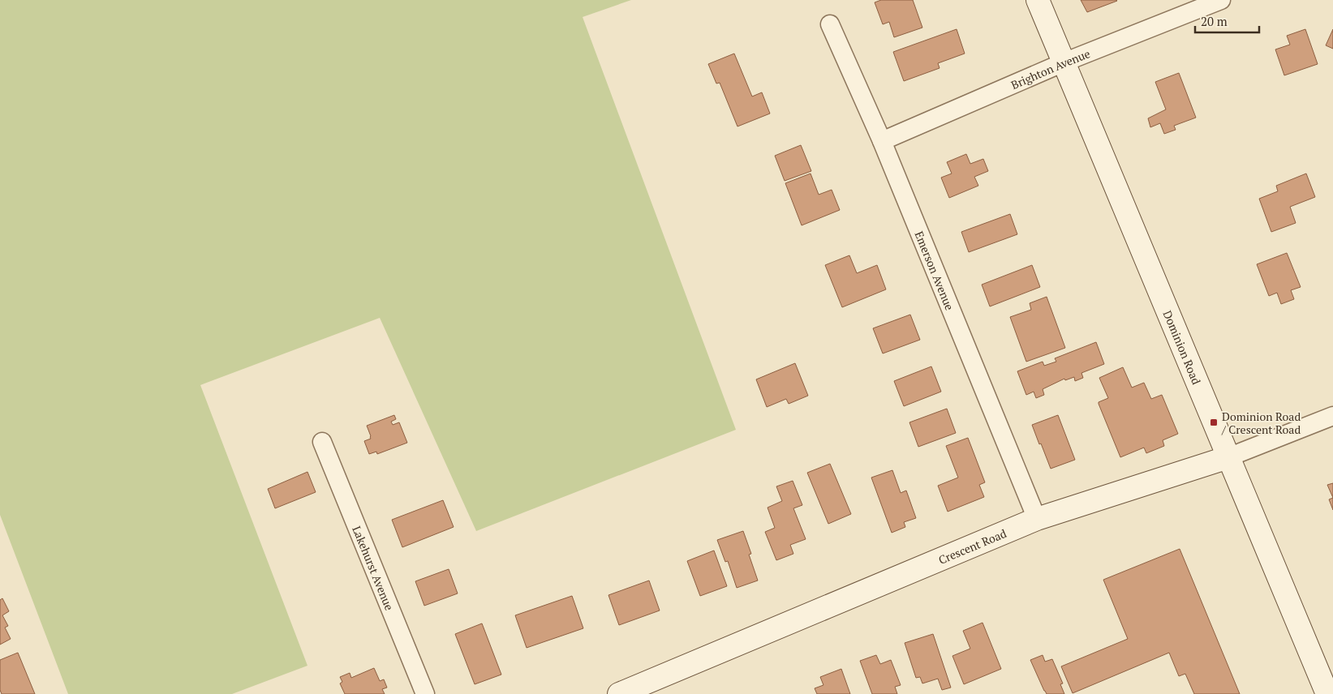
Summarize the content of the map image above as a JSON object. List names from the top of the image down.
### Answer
{
  "streets": {
    "main road": ["Dominion Road", "Crescent Road"],
    "street": ["Brighton Avenue", "Emerson Avenue", "Lakehurst Avenue"]
  },
  "crossings": [
    ["Brighton Avenue", "Emerson Avenue"],
    ["Brighton Avenue", "Dominion Road"],
    ["Emerson Avenue", "Crescent Road"],
    ["Dominion Road", "Crescent Road"]
  ],
  "places": {
    "transit": ["Dominion Road / Crescent Road"]
  },
  "scale_bar": "20 m"
}
